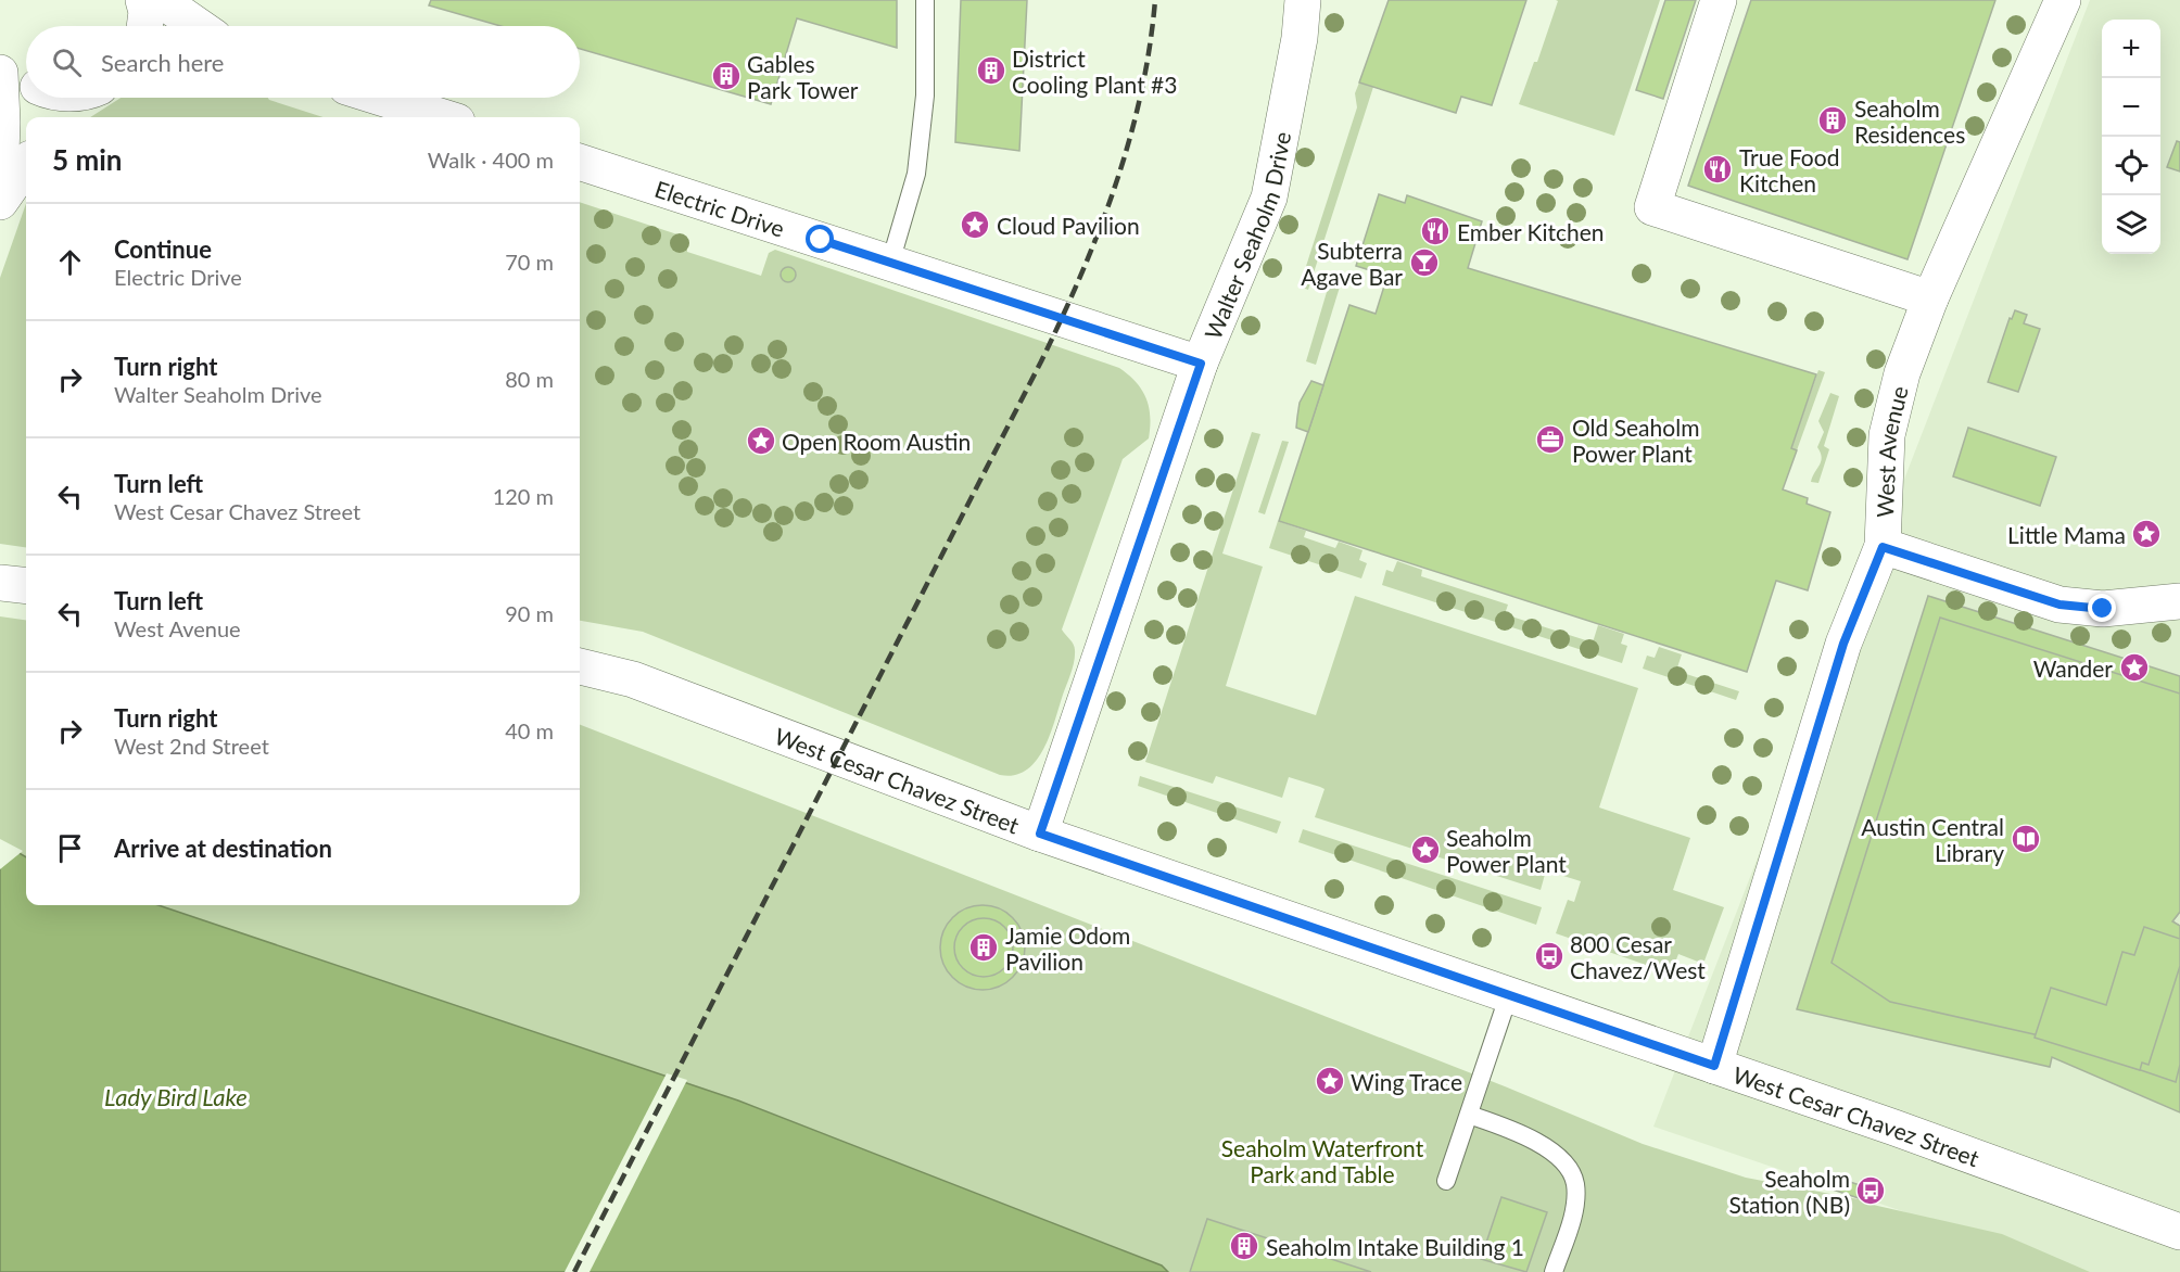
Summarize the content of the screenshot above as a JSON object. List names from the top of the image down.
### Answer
{
  "streets": {
    "street": [
      "Electric Drive",
      "Walter Seaholm Drive",
      "West Avenue",
      "West Cesar Chavez Street"
    ]
  },
  "crossings": [
    ["Electric Drive", "Walter Seaholm Drive"],
    ["Walter Seaholm Drive", "West Cesar Chavez Street"],
    ["West Avenue", "West Cesar Chavez Street"]
  ],
  "water": ["Lady Bird Lake"],
  "parks": ["Seaholm Waterfront Park and Table"],
  "places": {
    "building": [
      "District Cooling Plant #3",
      "Gables Park Tower",
      "Seaholm Residences",
      "Jamie Odom Pavilion",
      "Seaholm Intake Building 1"
    ],
    "restaurant": ["True Food Kitchen", "Ember Kitchen"],
    "place": [
      "Cloud Pavilion",
      "Open Room Austin",
      "Little Mama",
      "Wander",
      "Seaholm Power Plant",
      "Wing Trace"
    ],
    "bar": ["Subterra Agave Bar"],
    "office": ["Old Seaholm Power Plant"],
    "library": ["Austin Central Library"],
    "bus stop": ["800 Cesar Chavez/West", "Seaholm Station (NB)"]
  },
  "page": {
    "map_buttons": ["+", "−"],
    "search": "Search here",
    "heading": ["5 min", "Walk · 400 m"],
    "list": [
      ["Continue", "Electric Drive", "70 m"],
      ["Turn right", "Walter Seaholm Drive", "80 m"],
      ["Turn left", "West Cesar Chavez Street", "120 m"],
      ["Turn left", "West Avenue", "90 m"],
      ["Turn right", "West 2nd Street", "40 m"],
      "Arrive at destination"
    ]
  }
}
